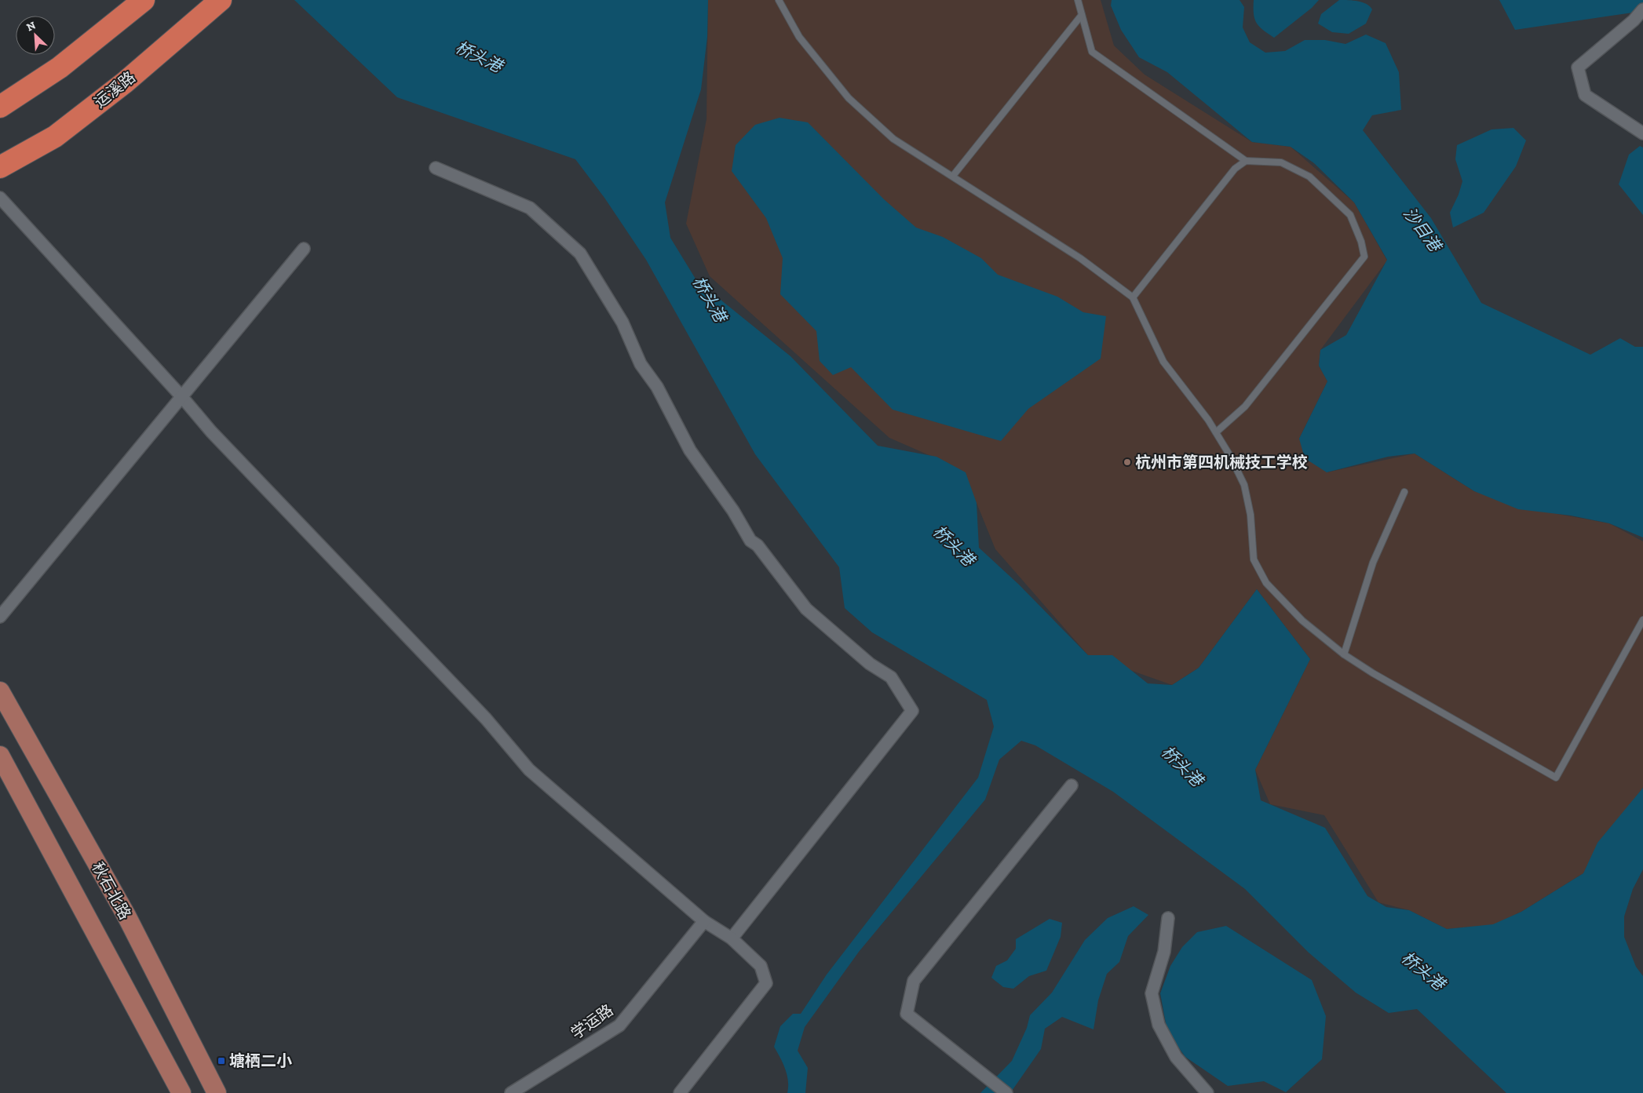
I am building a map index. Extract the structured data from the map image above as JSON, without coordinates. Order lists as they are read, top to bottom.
{
  "streets": {
    "highway": ["运溪路"],
    "main road": ["秋石北路"],
    "street": ["学运路"]
  },
  "water": ["桥头港", "沙目港"],
  "places": {
    "other": ["杭州市第四机械技工学校"],
    "transit": ["塘栖二小"]
  },
  "north": "top left"
}
